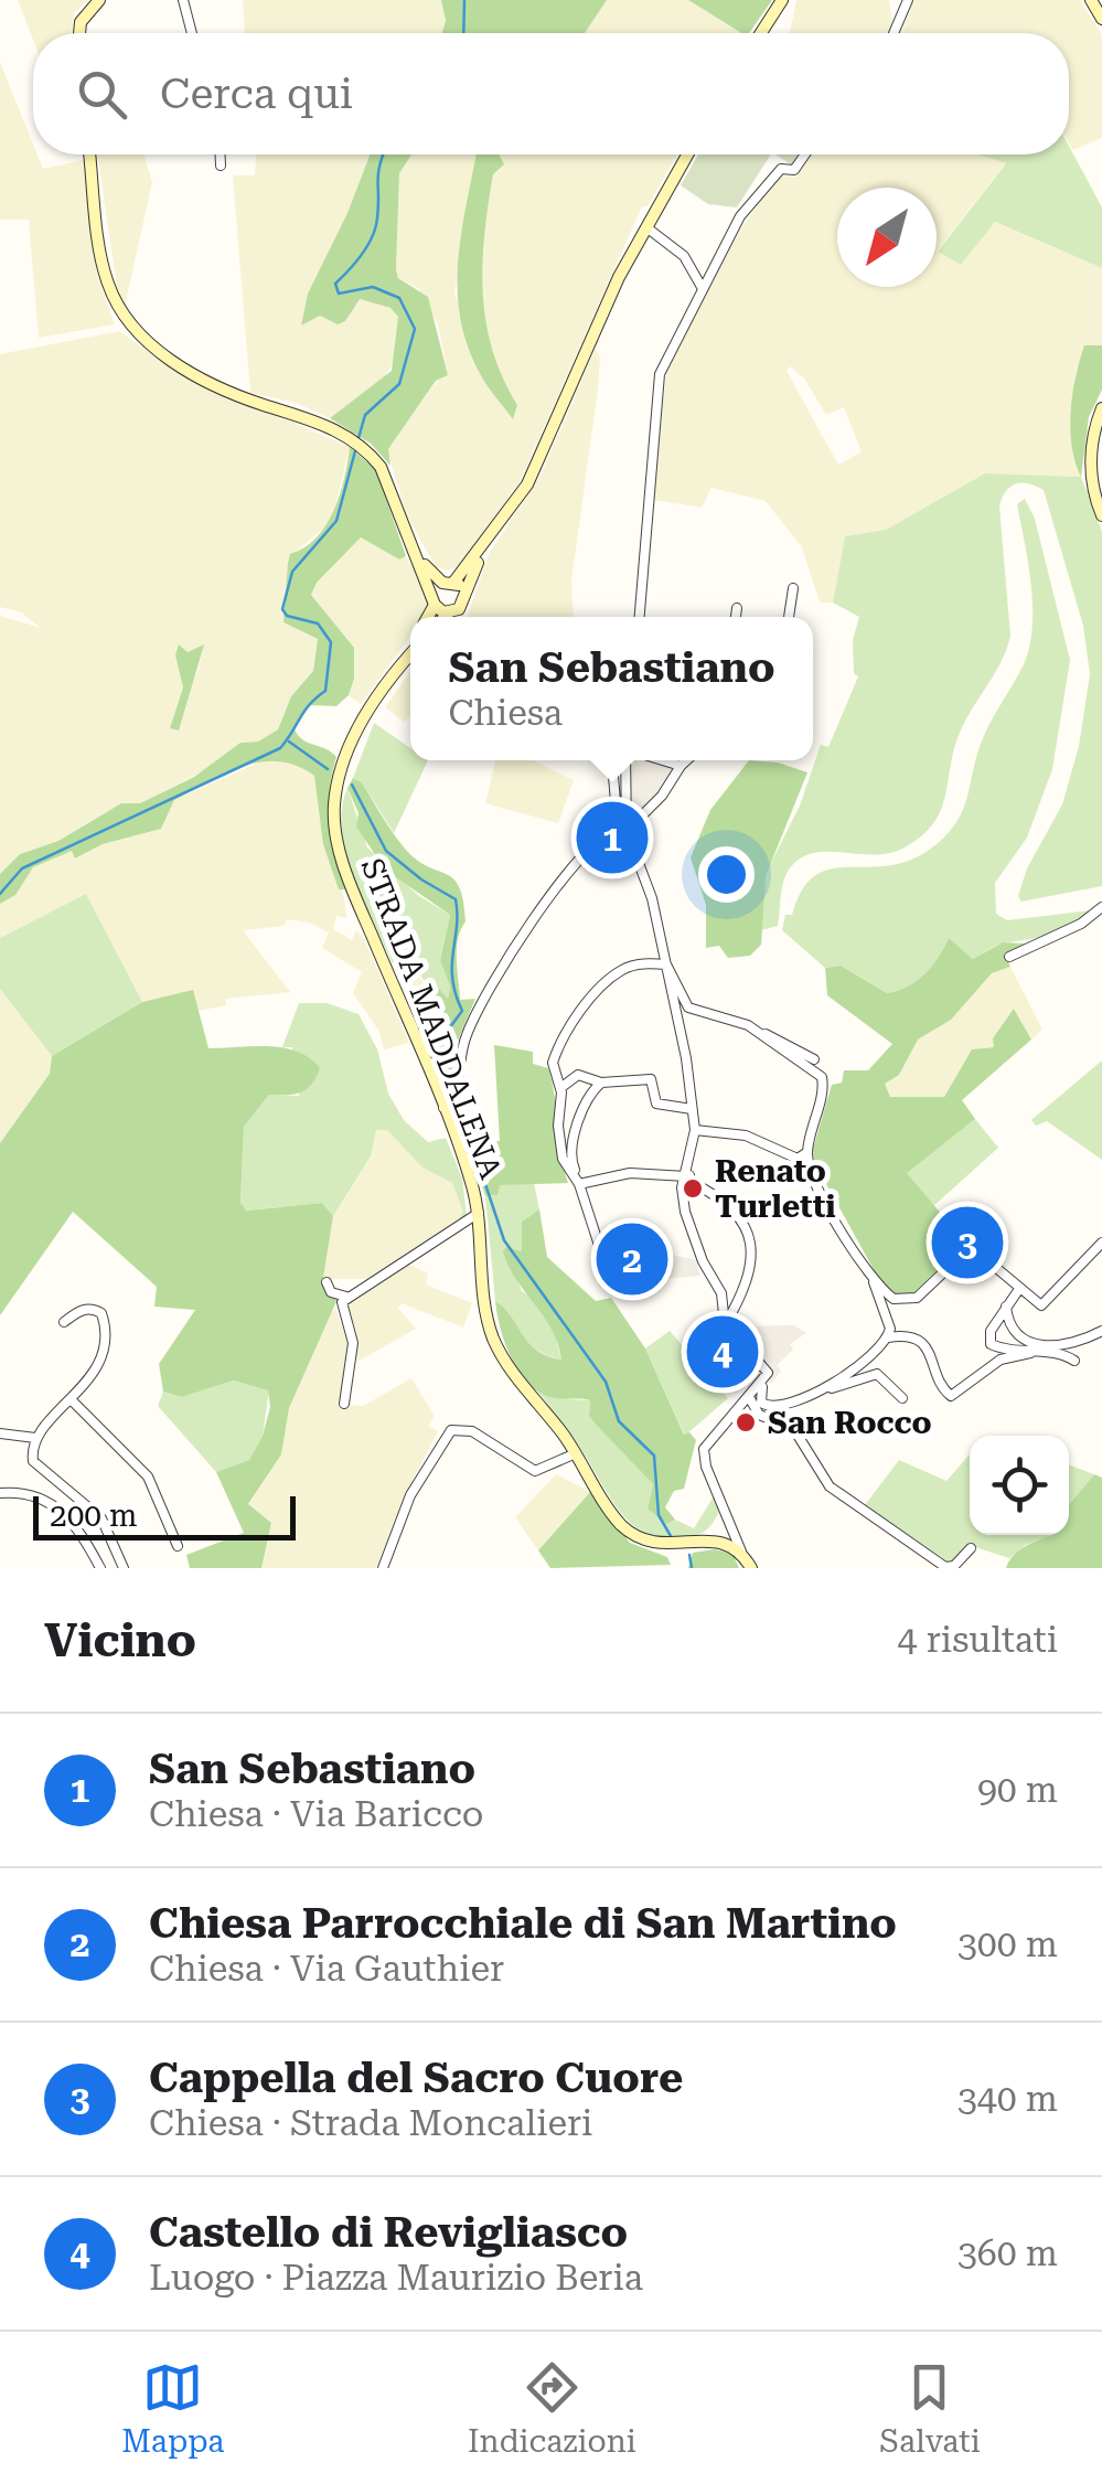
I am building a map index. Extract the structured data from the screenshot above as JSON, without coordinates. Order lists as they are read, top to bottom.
{
  "streets": {
    "street": ["STRADA MADDALENA"]
  },
  "places": ["Renato Turletti", "San Rocco"],
  "scale_bar": "200 m",
  "north": "bottom left",
  "page": {
    "search": "Cerca qui",
    "popup": ["San Sebastiano", "Chiesa"],
    "pins": [
      "1",
      "3",
      "2",
      "4"
    ],
    "scale": "200 m",
    "heading": ["Vicino", "4 risultati"],
    "list": [
      {
        "mark": "1",
        "name": "San Sebastiano",
        "note": "Chiesa · Via Baricco",
        "value": "90 m"
      },
      {
        "mark": "2",
        "name": "Chiesa Parrocchiale di San Martino",
        "note": "Chiesa · Via Gauthier",
        "value": "300 m"
      },
      {
        "mark": "3",
        "name": "Cappella del Sacro Cuore",
        "note": "Chiesa · Strada Moncalieri",
        "value": "340 m"
      },
      {
        "mark": "4",
        "name": "Castello di Revigliasco",
        "note": "Luogo · Piazza Maurizio Beria",
        "value": "360 m"
      }
    ],
    "nav": ["Mappa", "Indicazioni", "Salvati"]
  }
}
